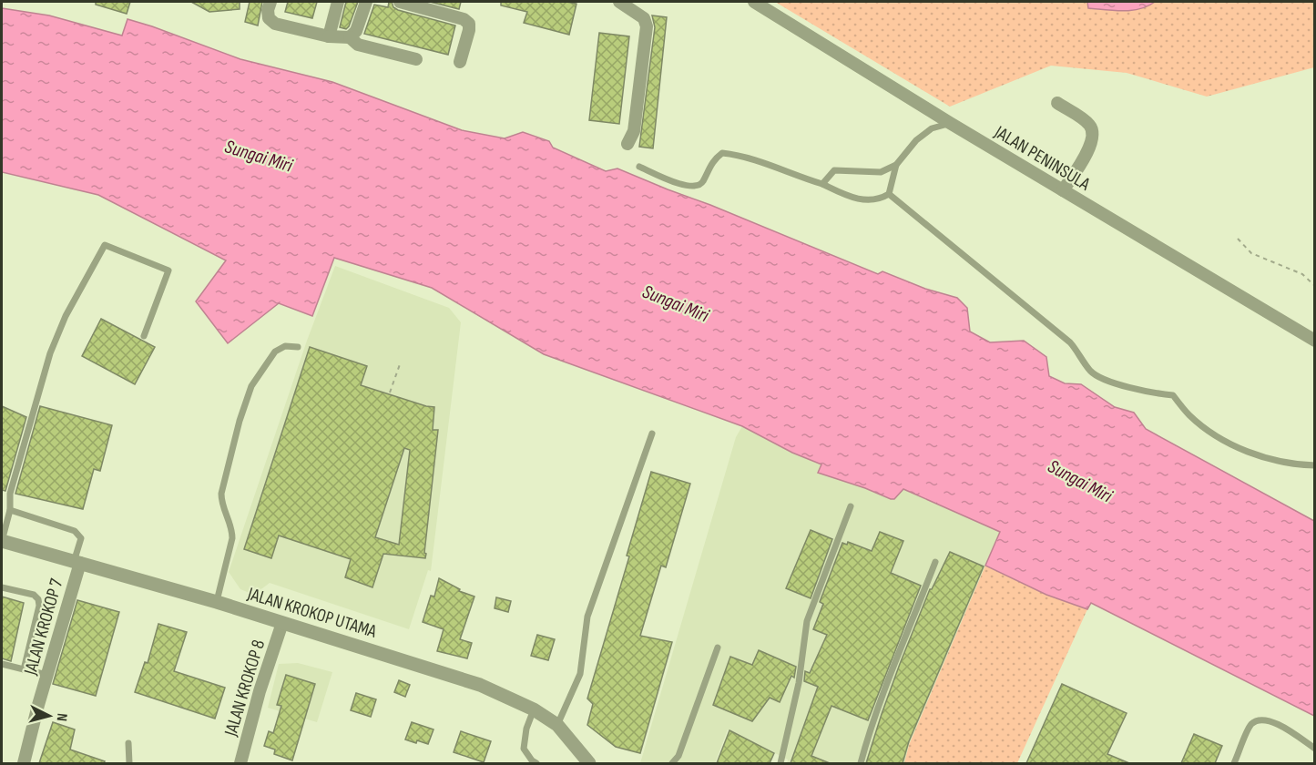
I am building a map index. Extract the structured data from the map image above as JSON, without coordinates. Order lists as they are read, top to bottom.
{
  "streets": {
    "street": [
      "JALAN PENINSULA",
      "JALAN KROKOP UTAMA",
      "JALAN KROKOP 7",
      "JALAN KROKOP 8"
    ]
  },
  "crossings": [
    ["JALAN KROKOP UTAMA", "JALAN KROKOP 7"],
    ["JALAN KROKOP UTAMA", "JALAN KROKOP 8"]
  ],
  "water": ["Sungai Miri"],
  "north": "right"
}
